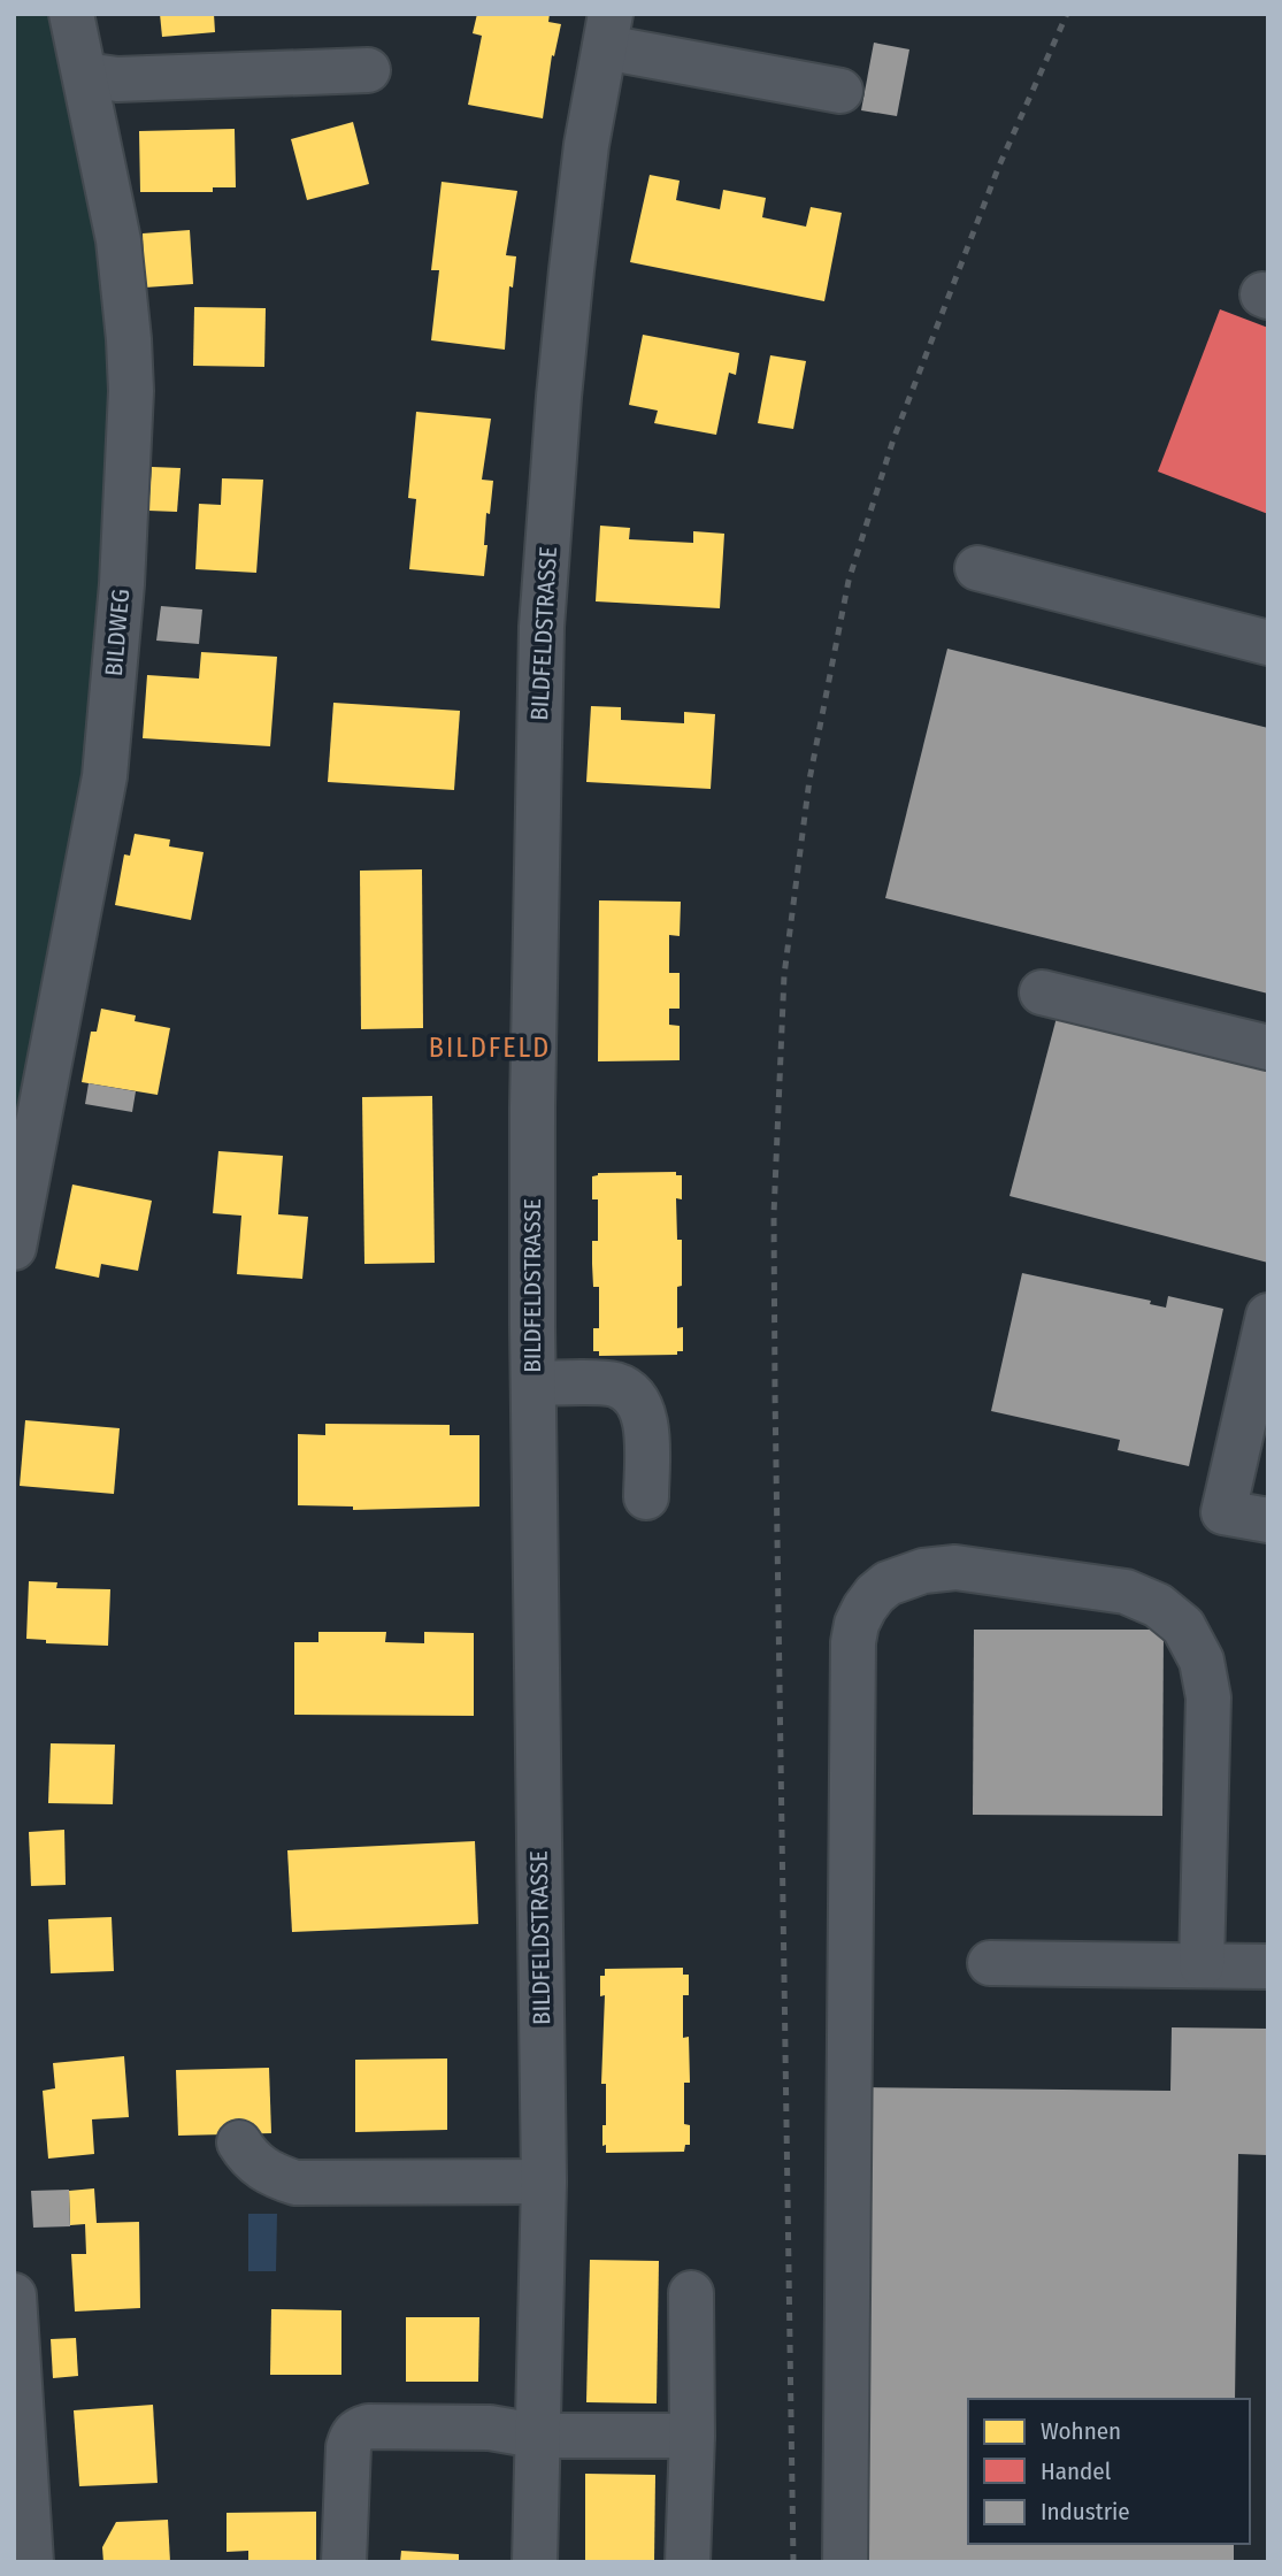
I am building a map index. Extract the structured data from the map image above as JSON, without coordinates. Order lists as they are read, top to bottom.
{
  "streets": {
    "street": ["BILDWEG", "BILDFELDSTRASSE"]
  },
  "districts": ["BILDFELD"],
  "legend": ["Wohnen", "Handel", "Industrie"]
}
